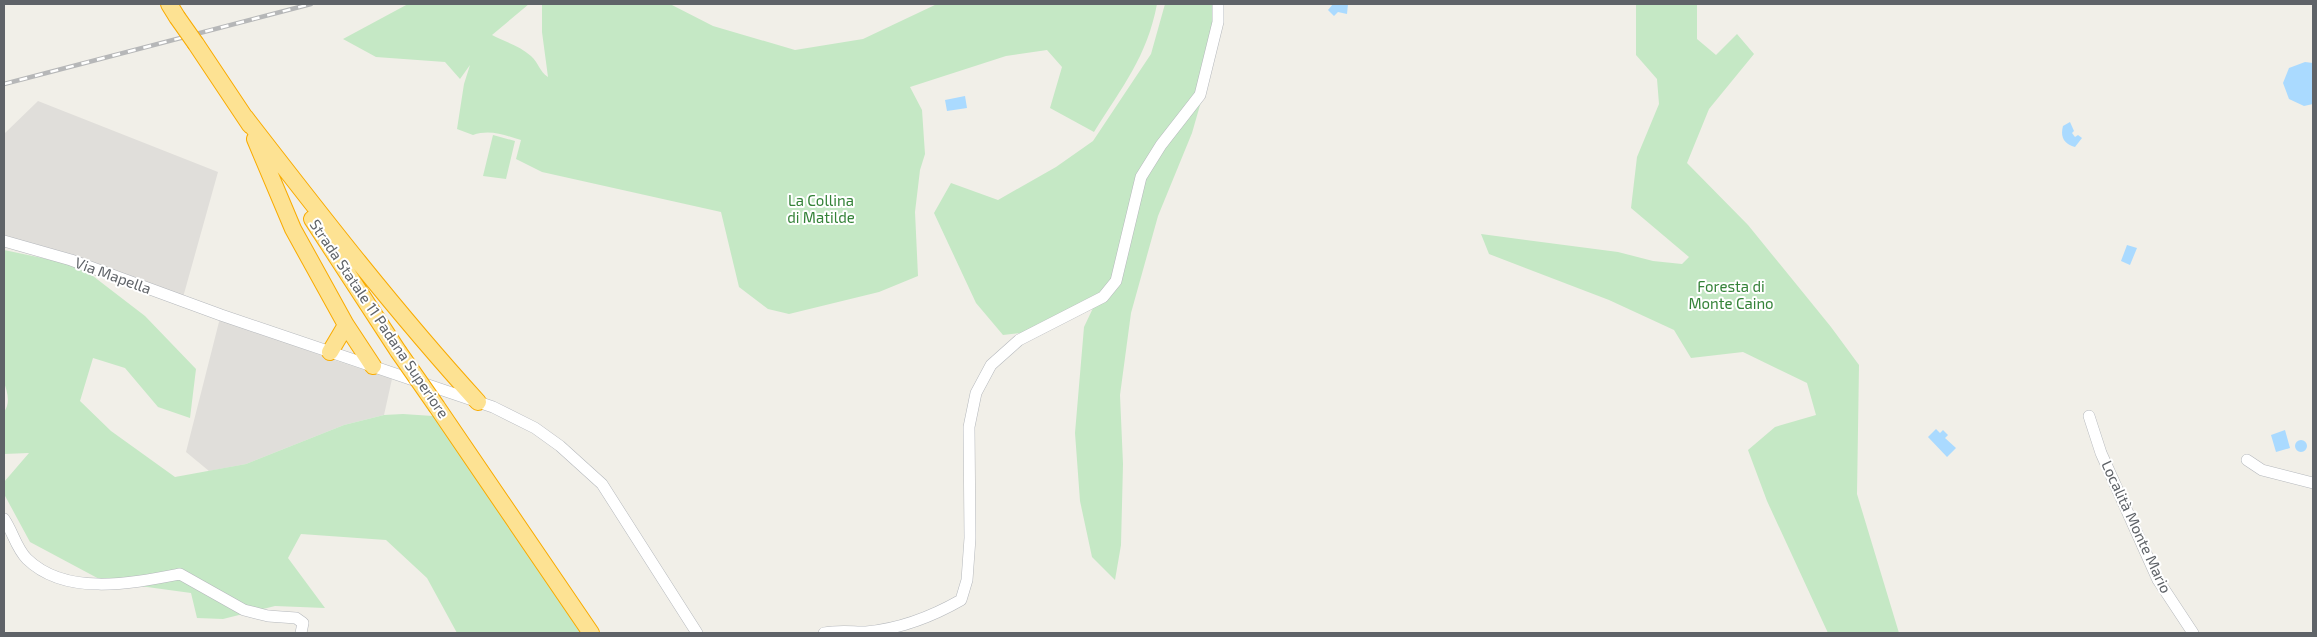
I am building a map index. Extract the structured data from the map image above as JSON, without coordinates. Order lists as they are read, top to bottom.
{
  "streets": {
    "highway": ["Strada Statale 11 Padana Superiore"],
    "street": ["Via Mapella", "Località Monte Mario"]
  },
  "parks": ["La Collina di Matilde", "Foresta di Monte Caino"]
}
